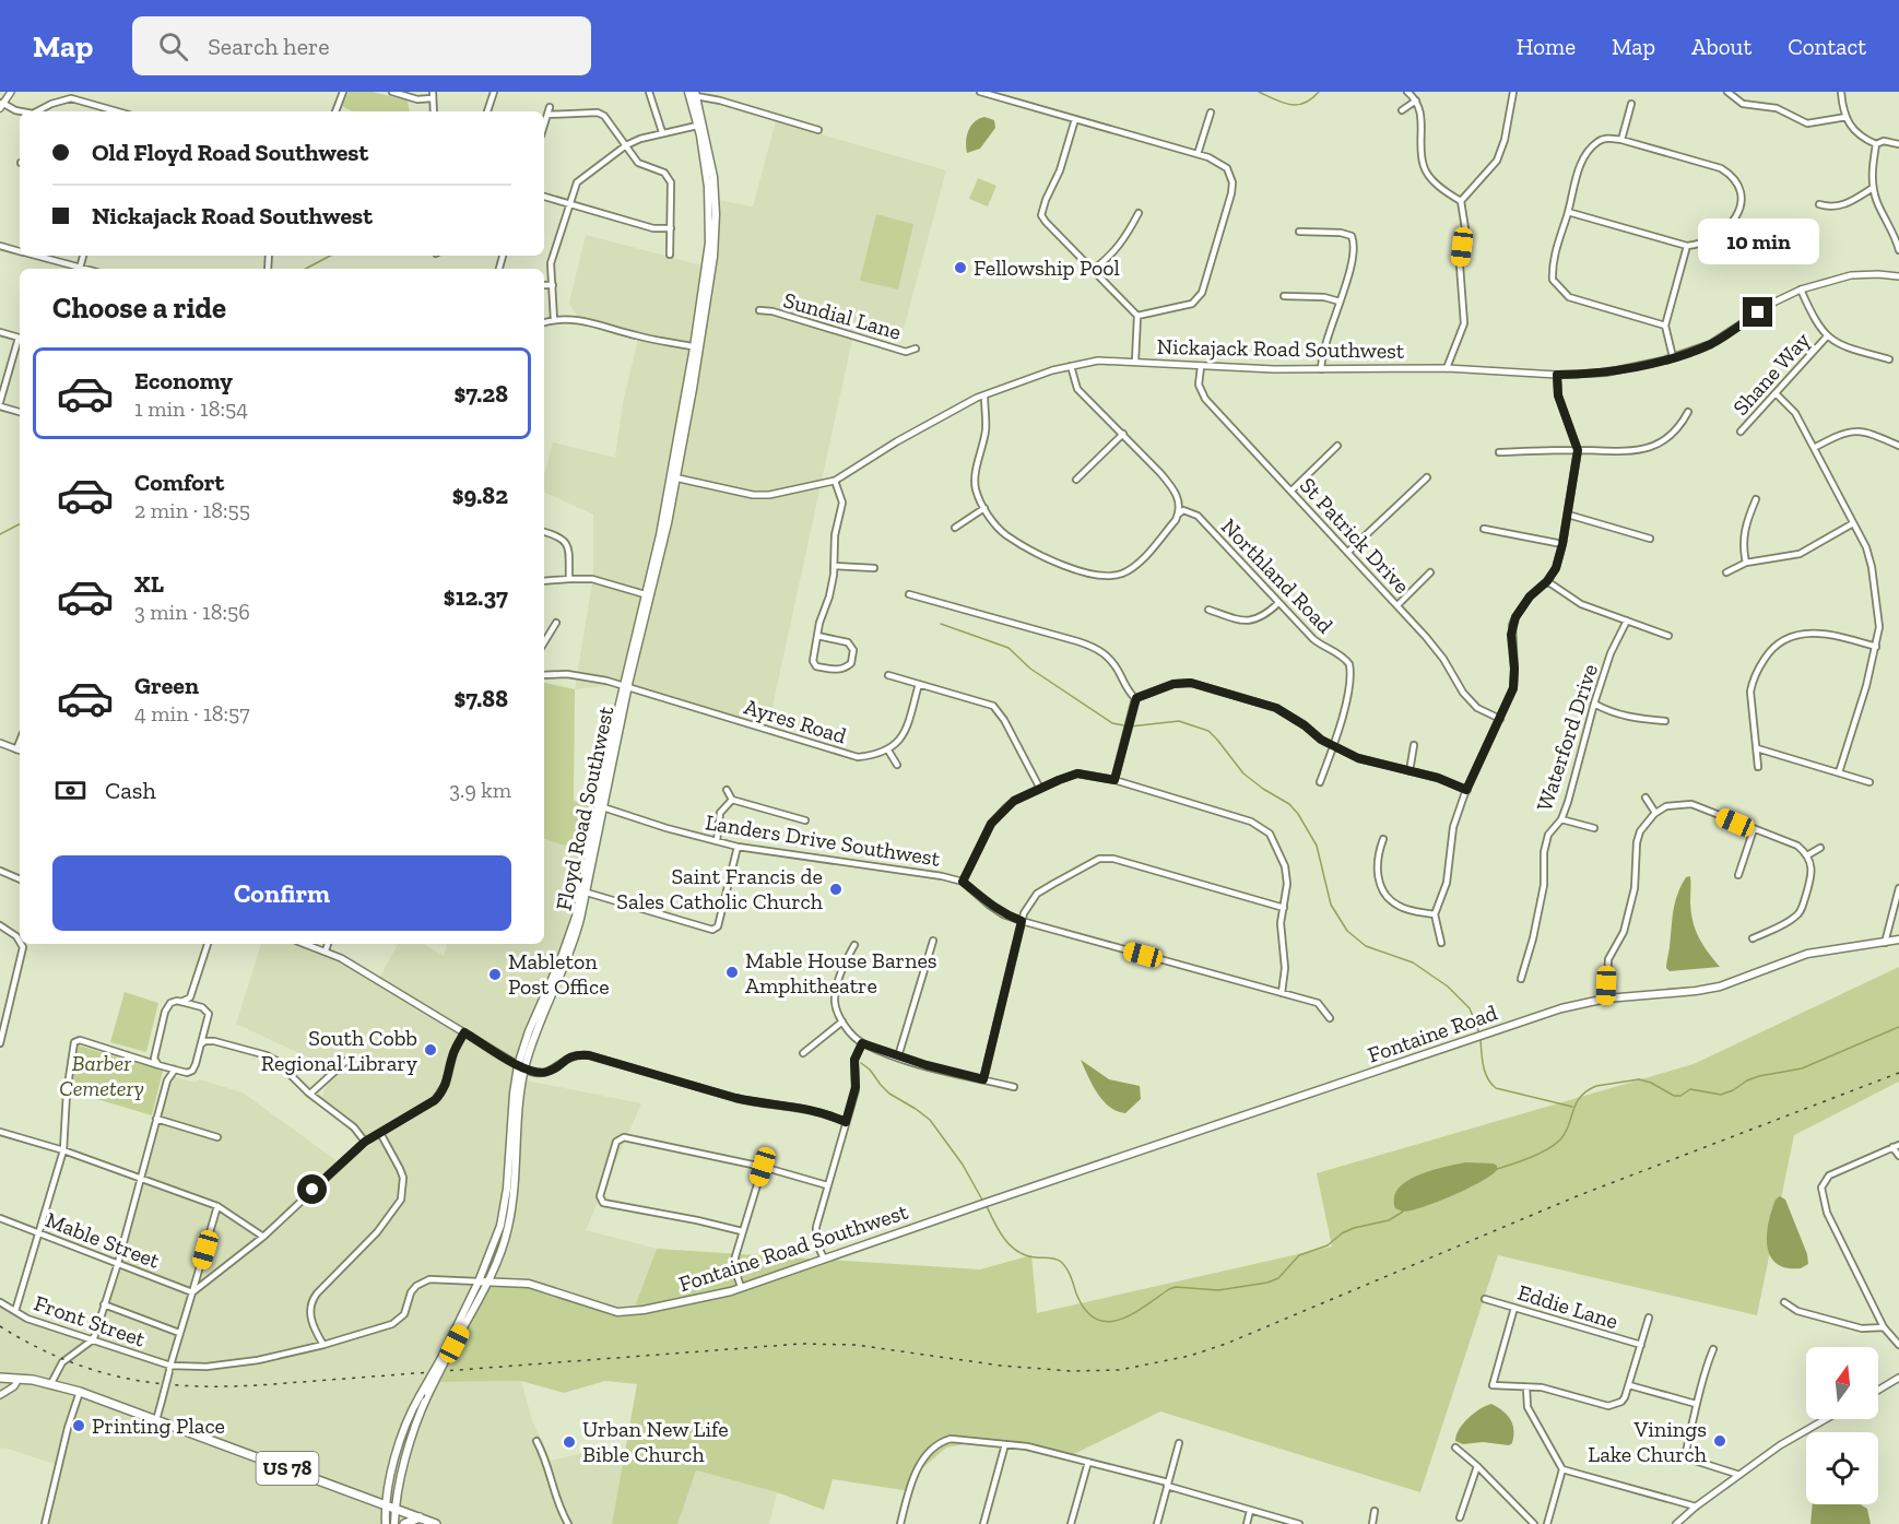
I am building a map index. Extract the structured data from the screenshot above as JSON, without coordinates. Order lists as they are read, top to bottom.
{
  "streets": {
    "main road": [
      "Floyd Road Southwest",
      "Fontaine Road",
      "Fontaine Road Southwest",
      "US 78"
    ],
    "street": [
      "Sundial Lane",
      "Nickajack Road Southwest",
      "Shane Way",
      "St Patrick Drive",
      "Northland Road",
      "Ayres Road",
      "Waterford Drive",
      "Landers Drive Southwest",
      "Mable Street",
      "Eddie Lane",
      "Front Street"
    ]
  },
  "crossings": [
    ["Nickajack Road Southwest", "St Patrick Drive"],
    ["Nickajack Road Southwest", "Northland Road"],
    ["Nickajack Road Southwest", "Floyd Road Southwest"],
    ["Ayres Road", "Floyd Road Southwest"],
    ["Floyd Road Southwest", "Landers Drive Southwest"],
    ["Floyd Road Southwest", "Fontaine Road Southwest"],
    ["Floyd Road Southwest", "US 78"],
    ["Fontaine Road", "Fontaine Road Southwest"],
    ["Fontaine Road Southwest", "Front Street"]
  ],
  "parks": ["Barber Cemetery"],
  "places": [
    "Fellowship Pool",
    "Saint Francis de Sales Catholic Church",
    "Mable House Barnes Amphitheatre",
    "Mableton Post Office",
    "South Cobb Regional Library",
    "Printing Place",
    "Vinings Lake Church",
    "Urban New Life Bible Church"
  ],
  "north": "top",
  "page": {
    "header": "Map",
    "search": "Search here",
    "nav": [
      "Home",
      "Map",
      "About",
      "Contact"
    ],
    "banner": ["Old Floyd Road Southwest", "Nickajack Road Southwest"],
    "bubble": "10 min",
    "heading": "Choose a ride",
    "list": [
      {
        "name": "Economy",
        "note": "1 min · 18:54",
        "value": "$7.28"
      },
      {
        "name": "Comfort",
        "note": "2 min · 18:55",
        "value": "$9.82"
      },
      {
        "name": "XL",
        "note": "3 min · 18:56",
        "value": "$12.37"
      },
      {
        "name": "Green",
        "note": "4 min · 18:57",
        "value": "$7.88"
      }
    ],
    "pay": ["Cash", "3.9 km"],
    "buttons": "Confirm"
  }
}
